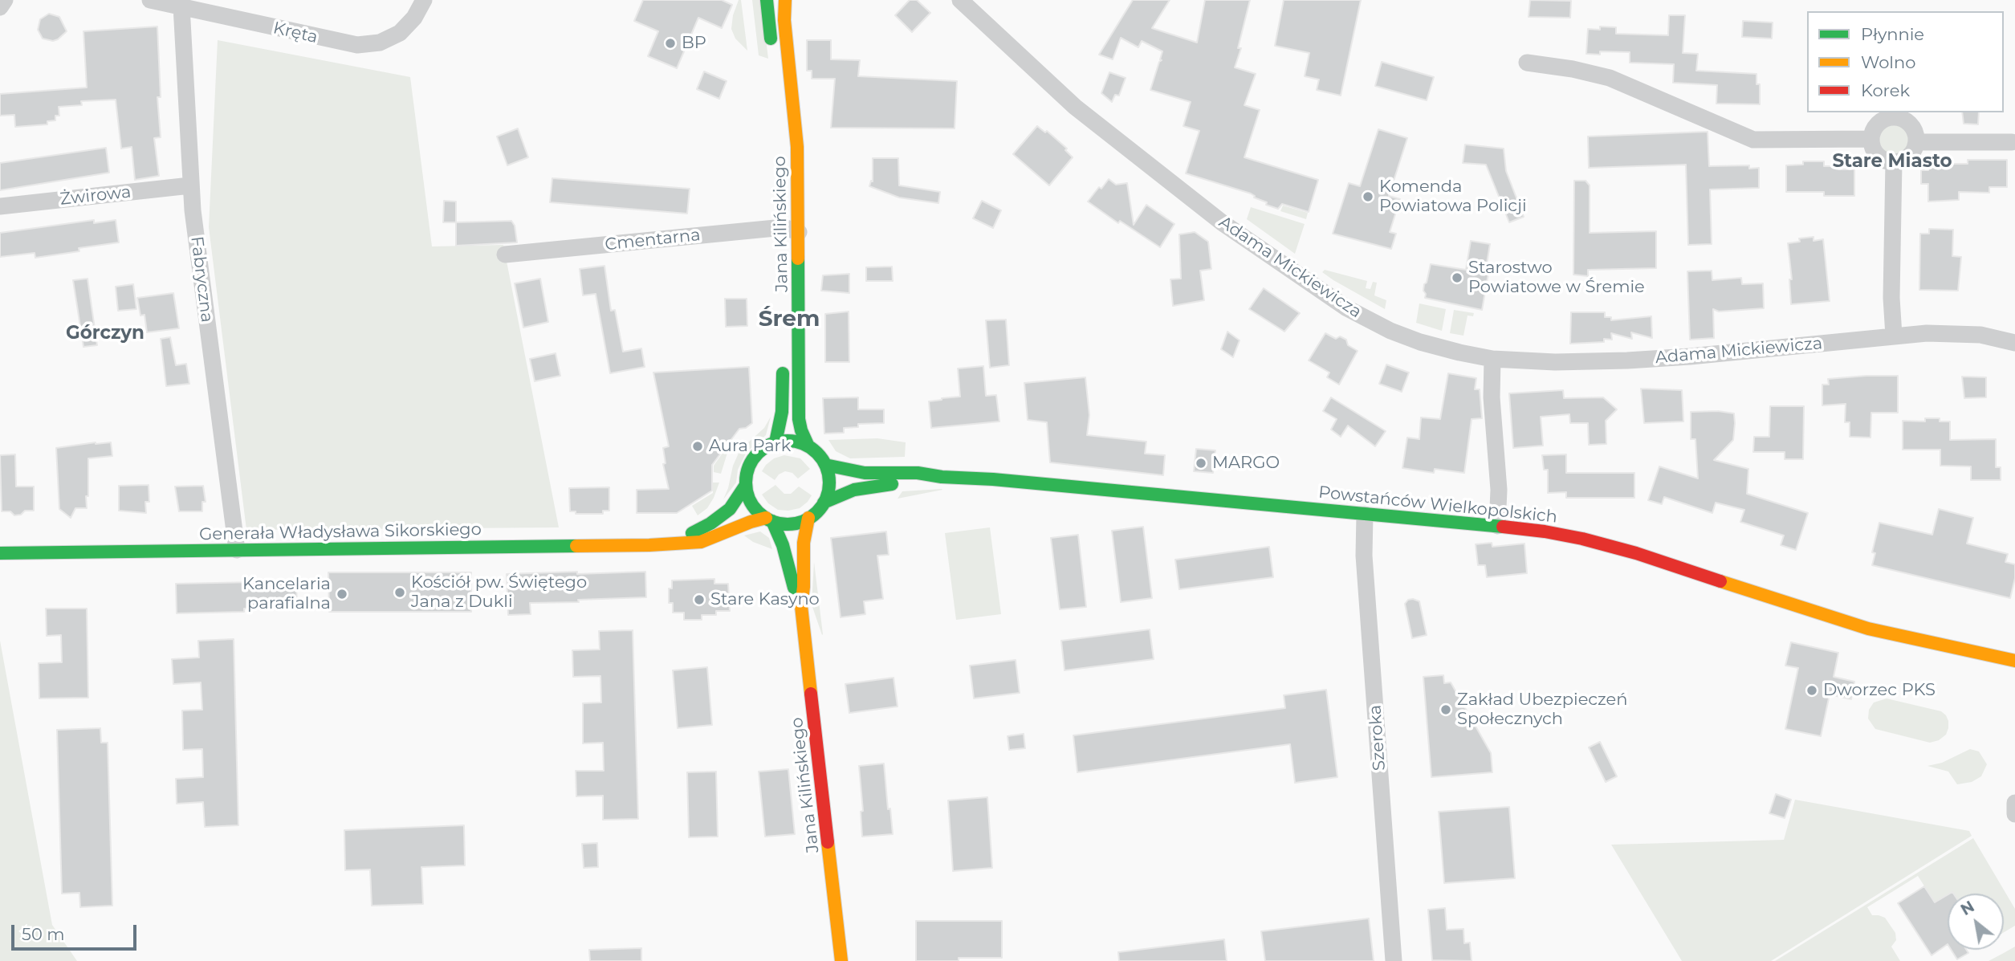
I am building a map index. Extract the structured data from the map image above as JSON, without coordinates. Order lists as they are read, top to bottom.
{
  "streets": {
    "street": [
      "Kręta",
      "Żwirowa",
      "Jana Kilińskiego",
      "Cmentarna",
      "Adama Mickiewicza",
      "Fabryczna",
      "Powstańców Wielkopolskich",
      "Generała Władysława Sikorskiego",
      "Szeroka"
    ]
  },
  "crossings": [
    ["Kręta", "Fabryczna"],
    ["Żwirowa", "Fabryczna"],
    ["Jana Kilińskiego", "Cmentarna"],
    ["Jana Kilińskiego", "Powstańców Wielkopolskich"],
    ["Jana Kilińskiego", "Generała Władysława Sikorskiego"],
    ["Fabryczna", "Generała Władysława Sikorskiego"],
    ["Powstańców Wielkopolskich", "Generała Władysława Sikorskiego"],
    ["Powstańców Wielkopolskich", "Szeroka"]
  ],
  "districts": ["Stare Miasto", "Śrem", "Górczyn"],
  "places": [
    "BP",
    "Komenda Powiatowa Policji",
    "Starostwo Powiatowe w Śremie",
    "Aura Park",
    "MARGO",
    "Kościół pw. Świętego Jana z Dukli",
    "Kancelaria parafialna",
    "Stare Kasyno",
    "Dworzec PKS",
    "Zakład Ubezpieczeń Społecznych"
  ],
  "legend": ["Płynnie", "Wolno", "Korek"],
  "scale_bar": "50 m",
  "north": "top left"
}
